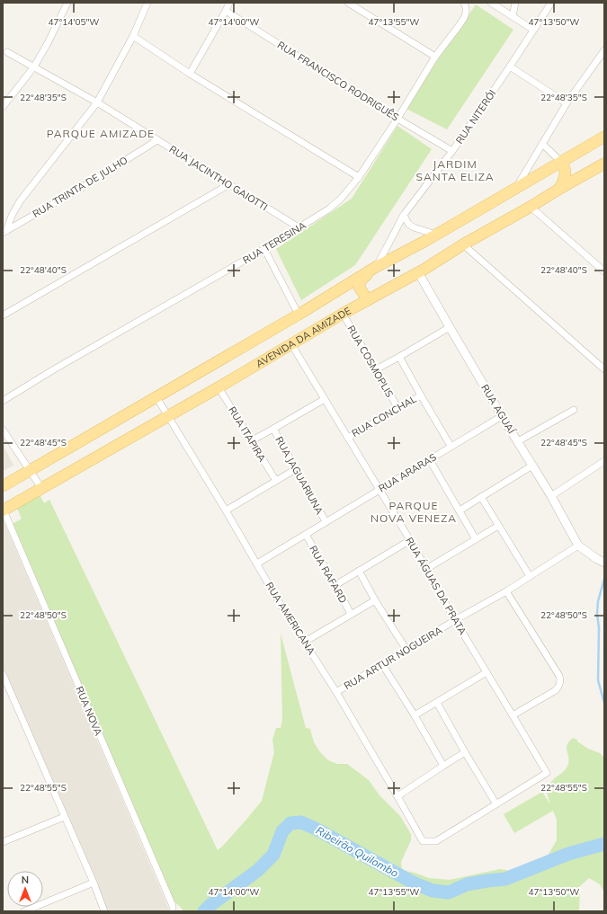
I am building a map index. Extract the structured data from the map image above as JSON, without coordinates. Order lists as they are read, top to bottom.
{
  "streets": {
    "main road": ["AVENIDA DA AMIZADE"],
    "street": [
      "RUA FRANCISCO RODRIGUÊS",
      "RUA NITERÓI",
      "RUA JACINTHO GAIOTTI",
      "RUA TRINTA DE JULHO",
      "RUA TERESINA",
      "RUA COSMOPLIS",
      "RUA AGUAÍ",
      "RUA CONCHAL",
      "RUA ITAPIRA",
      "RUA ARARAS",
      "RUA JAGUARIUNA",
      "RUA RAFARD",
      "RUA ÁGUAS DA PRATA",
      "RUA AMERICANA",
      "RUA ARTUR NOGUEIRA",
      "RUA NOVA"
    ]
  },
  "crossings": [
    ["RUA FRANCISCO RODRIGUÊS", "RUA NITERÓI"],
    ["RUA FRANCISCO RODRIGUÊS", "RUA TERESINA"],
    ["RUA JACINTHO GAIOTTI", "RUA TRINTA DE JULHO"],
    ["RUA JACINTHO GAIOTTI", "RUA TERESINA"],
    ["AVENIDA DA AMIZADE", "RUA COSMOPLIS"],
    ["AVENIDA DA AMIZADE", "RUA AGUAÍ"],
    ["AVENIDA DA AMIZADE", "RUA ITAPIRA"],
    ["AVENIDA DA AMIZADE", "RUA ÁGUAS DA PRATA"],
    ["AVENIDA DA AMIZADE", "RUA AMERICANA"],
    ["AVENIDA DA AMIZADE", "RUA NOVA"],
    ["RUA COSMOPLIS", "RUA CONCHAL"],
    ["RUA AGUAÍ", "RUA ARARAS"],
    ["RUA AGUAÍ", "RUA ARTUR NOGUEIRA"],
    ["RUA CONCHAL", "RUA ÁGUAS DA PRATA"],
    ["RUA ARARAS", "RUA JAGUARIUNA"],
    ["RUA ARARAS", "RUA RAFARD"],
    ["RUA ARARAS", "RUA ÁGUAS DA PRATA"],
    ["RUA ARARAS", "RUA AMERICANA"],
    ["RUA ÁGUAS DA PRATA", "RUA AMERICANA"],
    ["RUA ÁGUAS DA PRATA", "RUA ARTUR NOGUEIRA"],
    ["RUA AMERICANA", "RUA ARTUR NOGUEIRA"]
  ],
  "districts": ["PARQUE AMIZADE", "JARDIM SANTA ELIZA", "PARQUE NOVA VENEZA"],
  "water": ["Ribeirão Quilombo"],
  "north": "top",
  "coordinates": [
    "47°14'05\"W",
    "47°14'00\"W",
    "47°13'55\"W",
    "47°13'50\"W",
    "22°48'35\"S",
    "22°48'40\"S",
    "22°48'45\"S",
    "22°48'50\"S",
    "22°48'55\"S"
  ]
}
